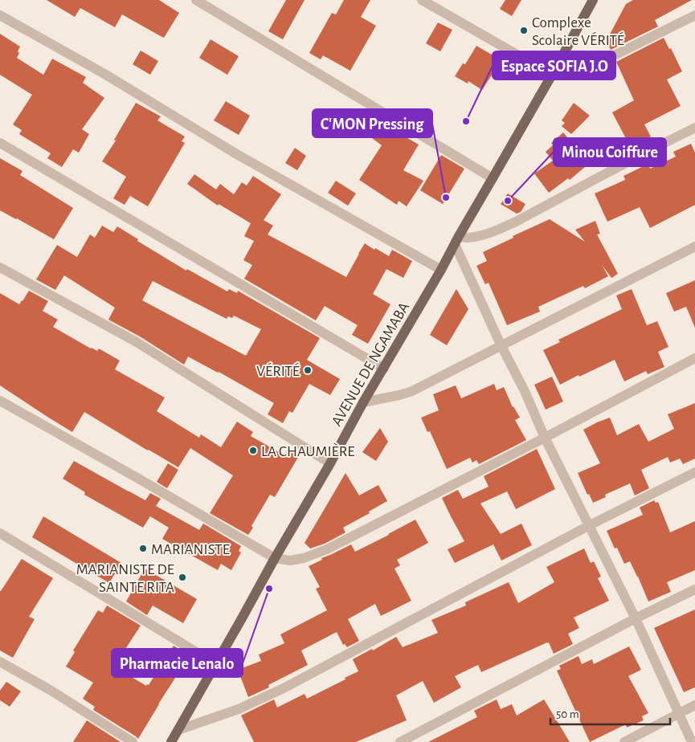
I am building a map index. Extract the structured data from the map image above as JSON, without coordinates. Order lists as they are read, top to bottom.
{
  "streets": {
    "main road": ["AVENUE DE NGAMABA"]
  },
  "places": [
    "Complexe Scolaire VÉRITÉ",
    "Espace SOFIA J.O",
    "C'MON Pressing",
    "Minou Coiffure",
    "VÉRITÉ",
    "LA CHAUMIÈRE",
    "MARIANISTE",
    "MARIANISTE DE SAINTE RITA",
    "Pharmacie Lenalo"
  ],
  "scale_bar": "50 m"
}
